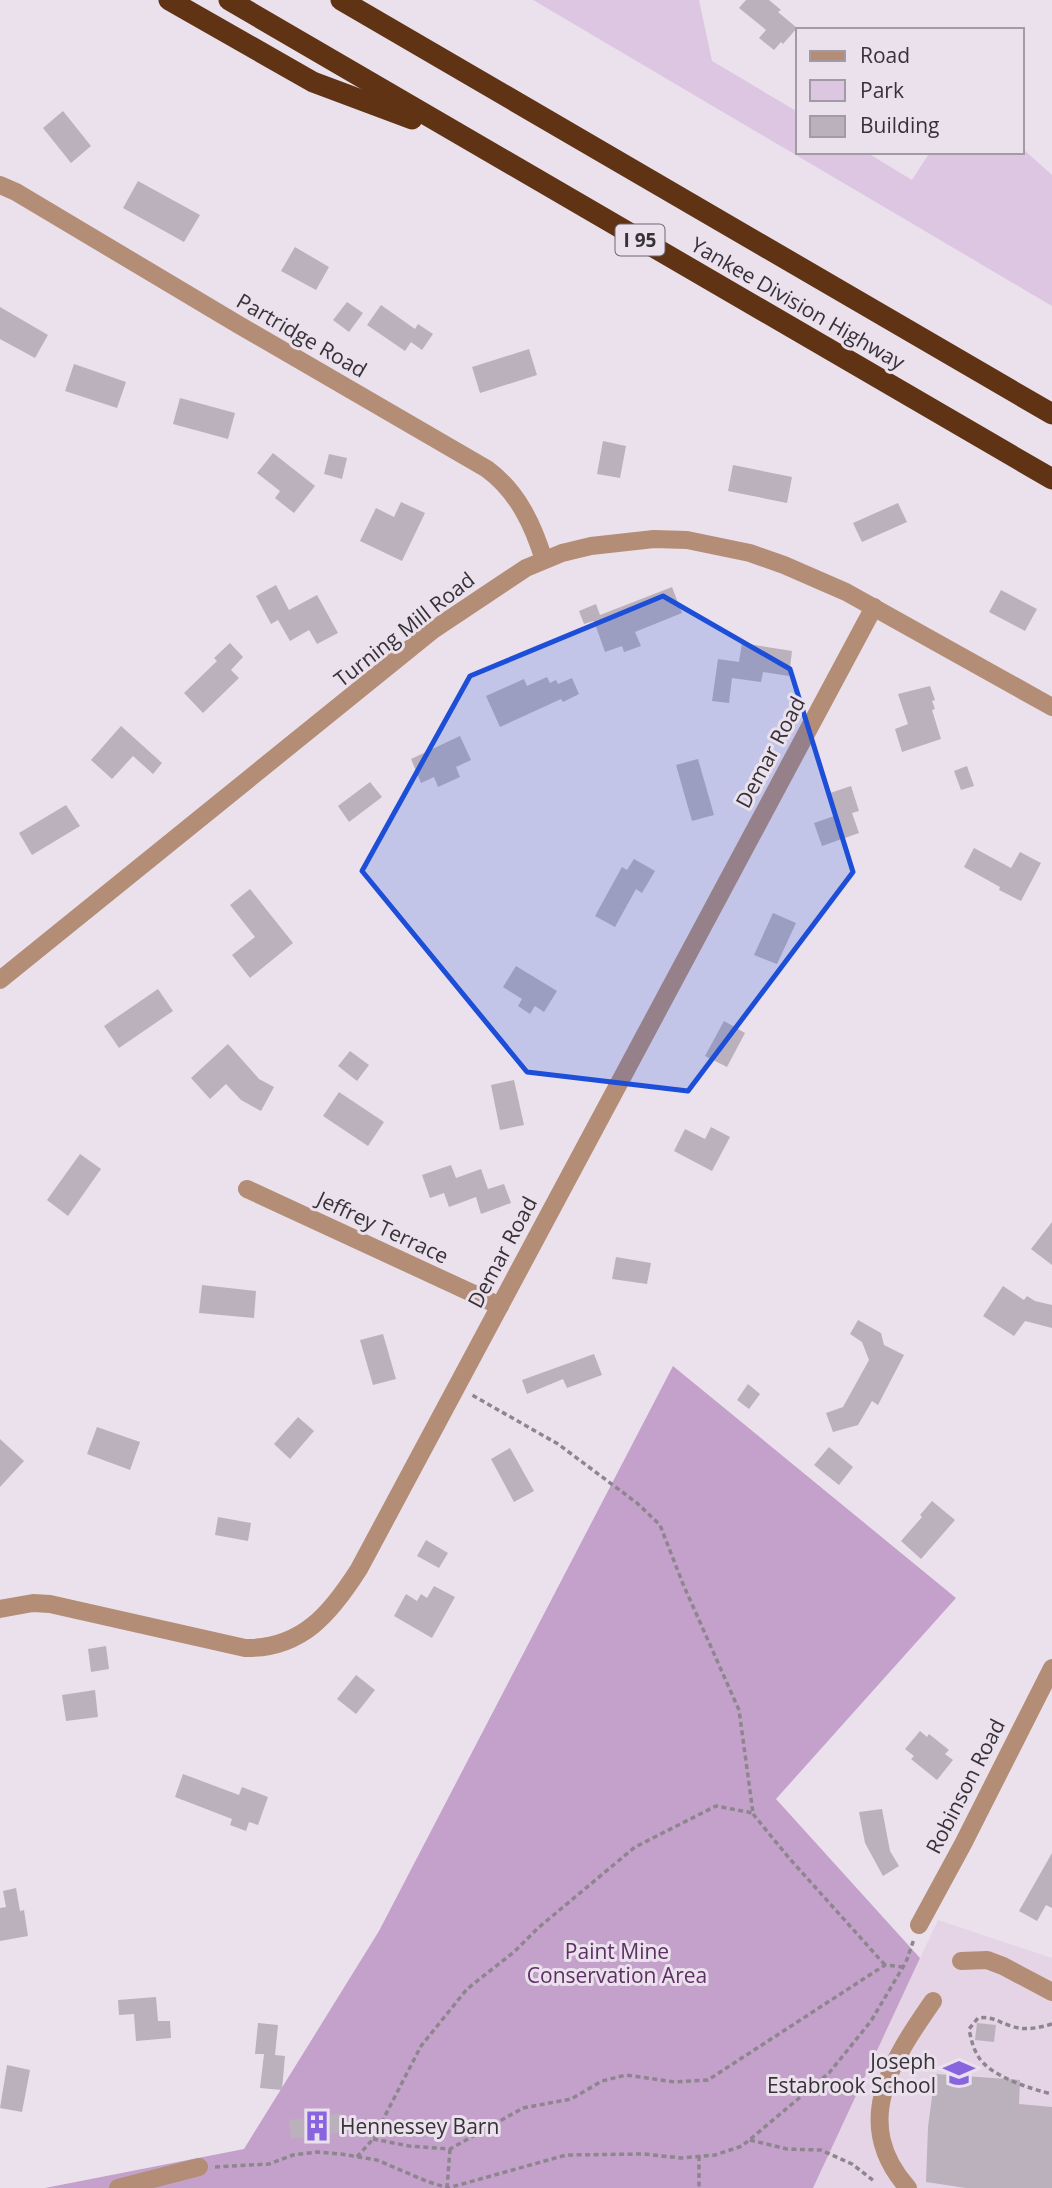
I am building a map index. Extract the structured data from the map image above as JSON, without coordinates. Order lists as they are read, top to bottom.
{
  "streets": {
    "highway": ["I 95", "Yankee Division Highway"],
    "street": [
      "Partridge Road",
      "Turning Mill Road",
      "Demar Road",
      "Jeffrey Terrace",
      "Robinson Road"
    ]
  },
  "crossings": [
    ["Partridge Road", "Turning Mill Road"],
    ["Turning Mill Road", "Demar Road"],
    ["Demar Road", "Jeffrey Terrace"]
  ],
  "parks": ["Paint Mine Conservation Area"],
  "places": {
    "school or university": ["Joseph Estabrook School"],
    "building": ["Hennessey Barn"]
  },
  "legend": ["Road", "Park", "Building"]
}
